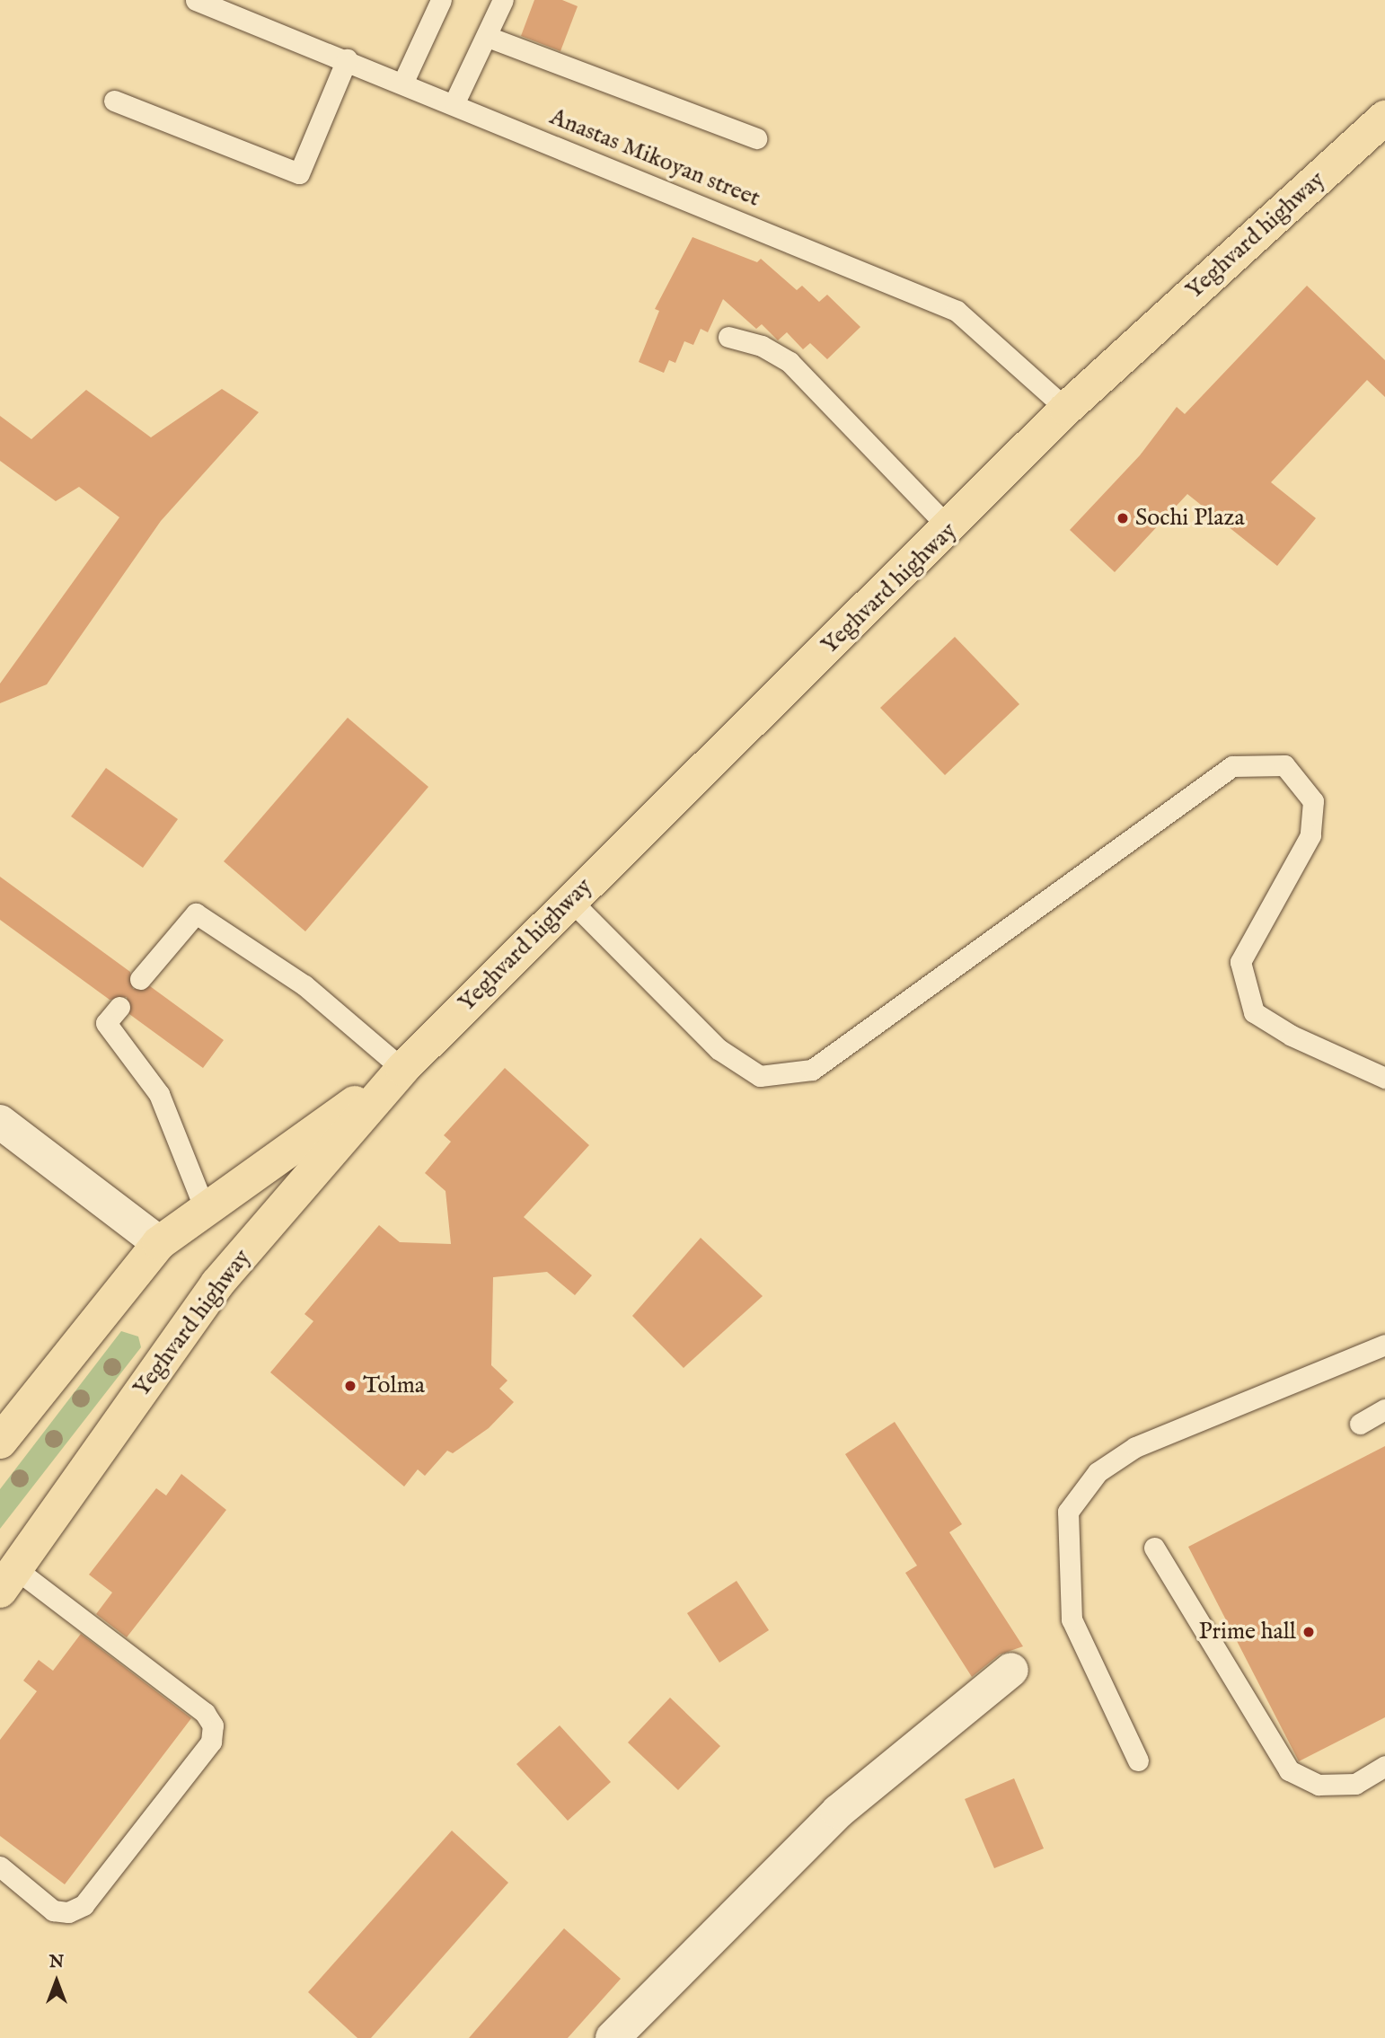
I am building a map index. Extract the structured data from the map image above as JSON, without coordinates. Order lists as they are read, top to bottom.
{
  "streets": {
    "main road": ["Yeghvard highway"],
    "lane": ["Anastas Mikoyan street"]
  },
  "crossings": [
    ["Anastas Mikoyan street", "Yeghvard highway"]
  ],
  "places": ["Sochi Plaza", "Tolma", "Prime hall"],
  "north": "top"
}
